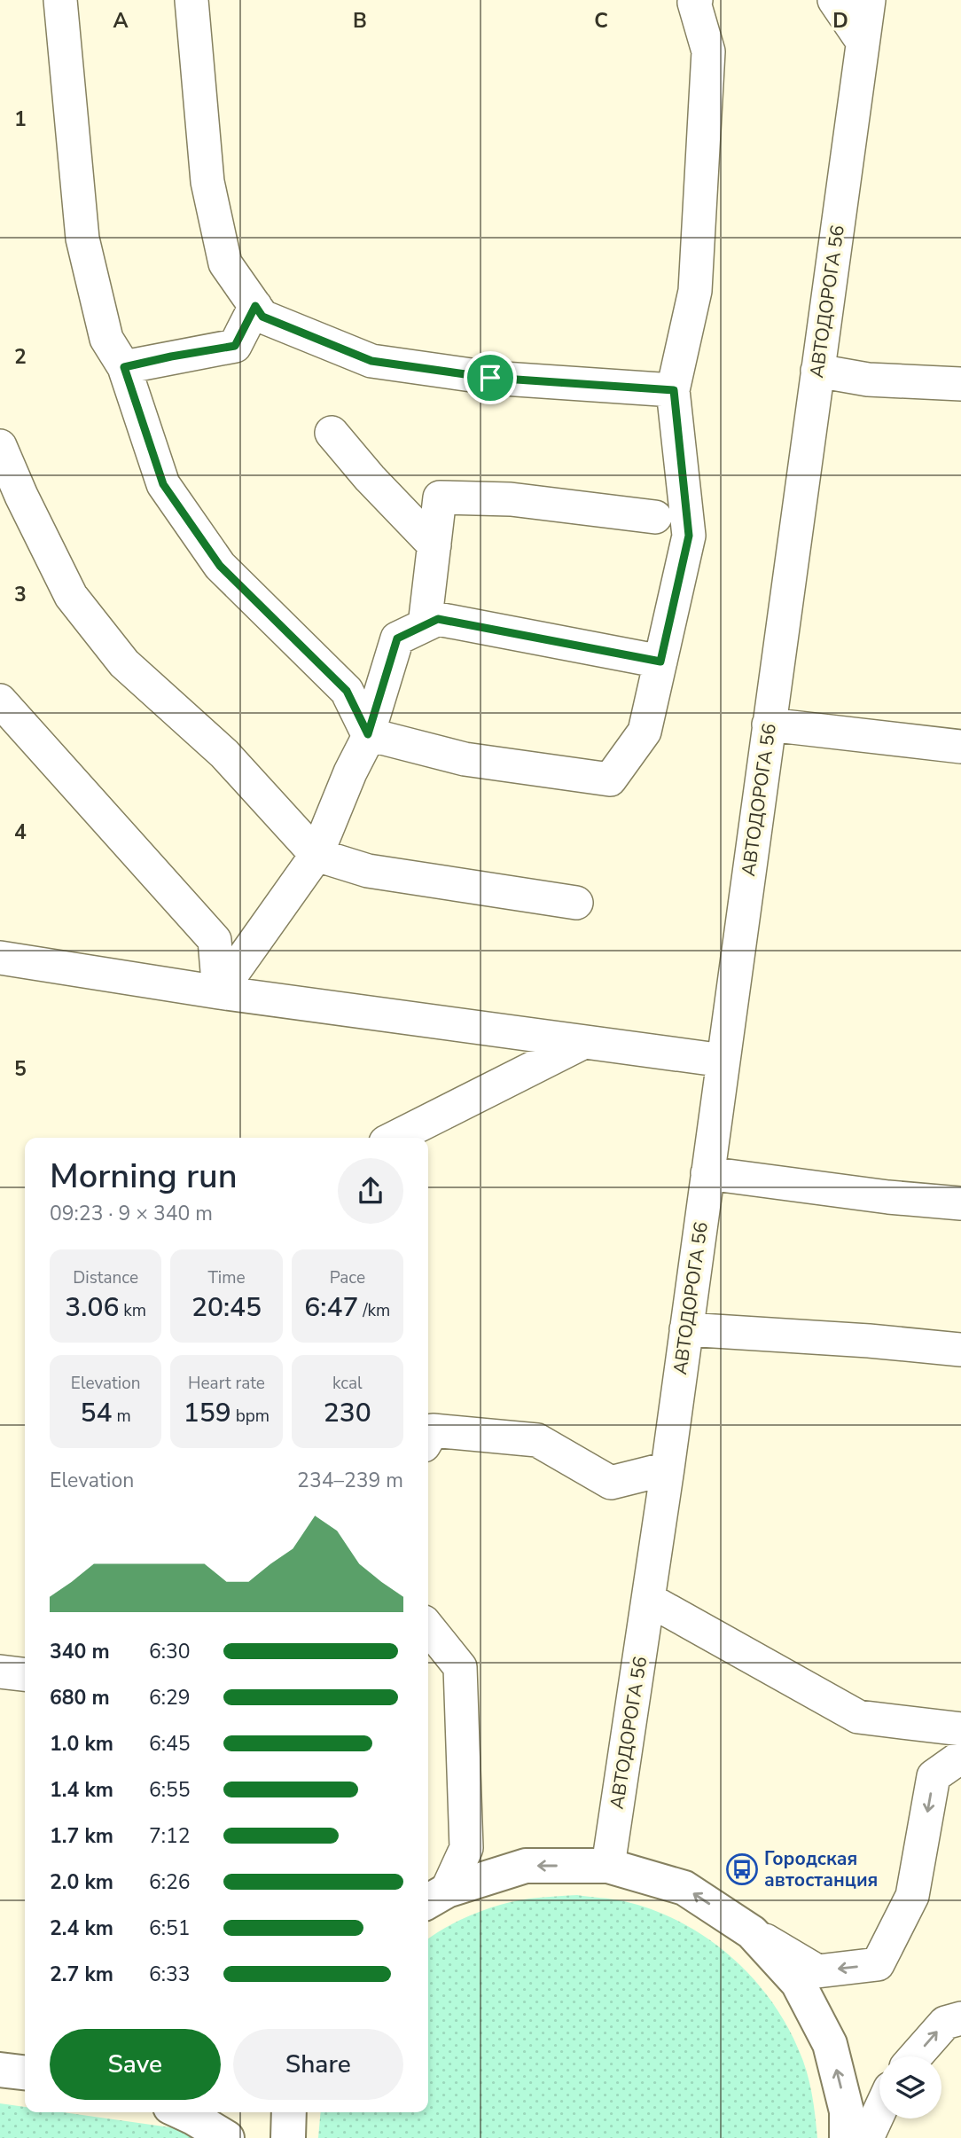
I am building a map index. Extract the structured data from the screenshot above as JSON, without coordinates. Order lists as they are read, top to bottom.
{
  "streets": {
    "street": ["АВТОДОРОГА 56"]
  },
  "places": {
    "bus stop": ["Городская автостанция"]
  },
  "page": {
    "heading": ["Morning run", "09:23 · 9 × 340 m"],
    "stats": [
      ["Distance", "3.06 km"],
      ["Time", "20:45"],
      ["Pace", "6:47 /km"],
      ["Elevation", "54 m"],
      ["Heart rate", "159 bpm"],
      ["kcal", "230"]
    ],
    "chart": ["Elevation", "234–239 m"],
    "list": [
      {
        "name": "340 m",
        "note": "6:30"
      },
      {
        "name": "680 m",
        "note": "6:29"
      },
      {
        "name": "1.0 km",
        "note": "6:45"
      },
      {
        "name": "1.4 km",
        "note": "6:55"
      },
      {
        "name": "1.7 km",
        "note": "7:12"
      },
      {
        "name": "2.0 km",
        "note": "6:26"
      },
      {
        "name": "2.4 km",
        "note": "6:51"
      },
      {
        "name": "2.7 km",
        "note": "6:33"
      }
    ],
    "buttons": ["Save", "Share"]
  },
  "grid": {
    "columns": [
      "A",
      "B",
      "C",
      "D"
    ],
    "rows": [
      "1",
      "2",
      "3",
      "4",
      "5"
    ]
  }
}
